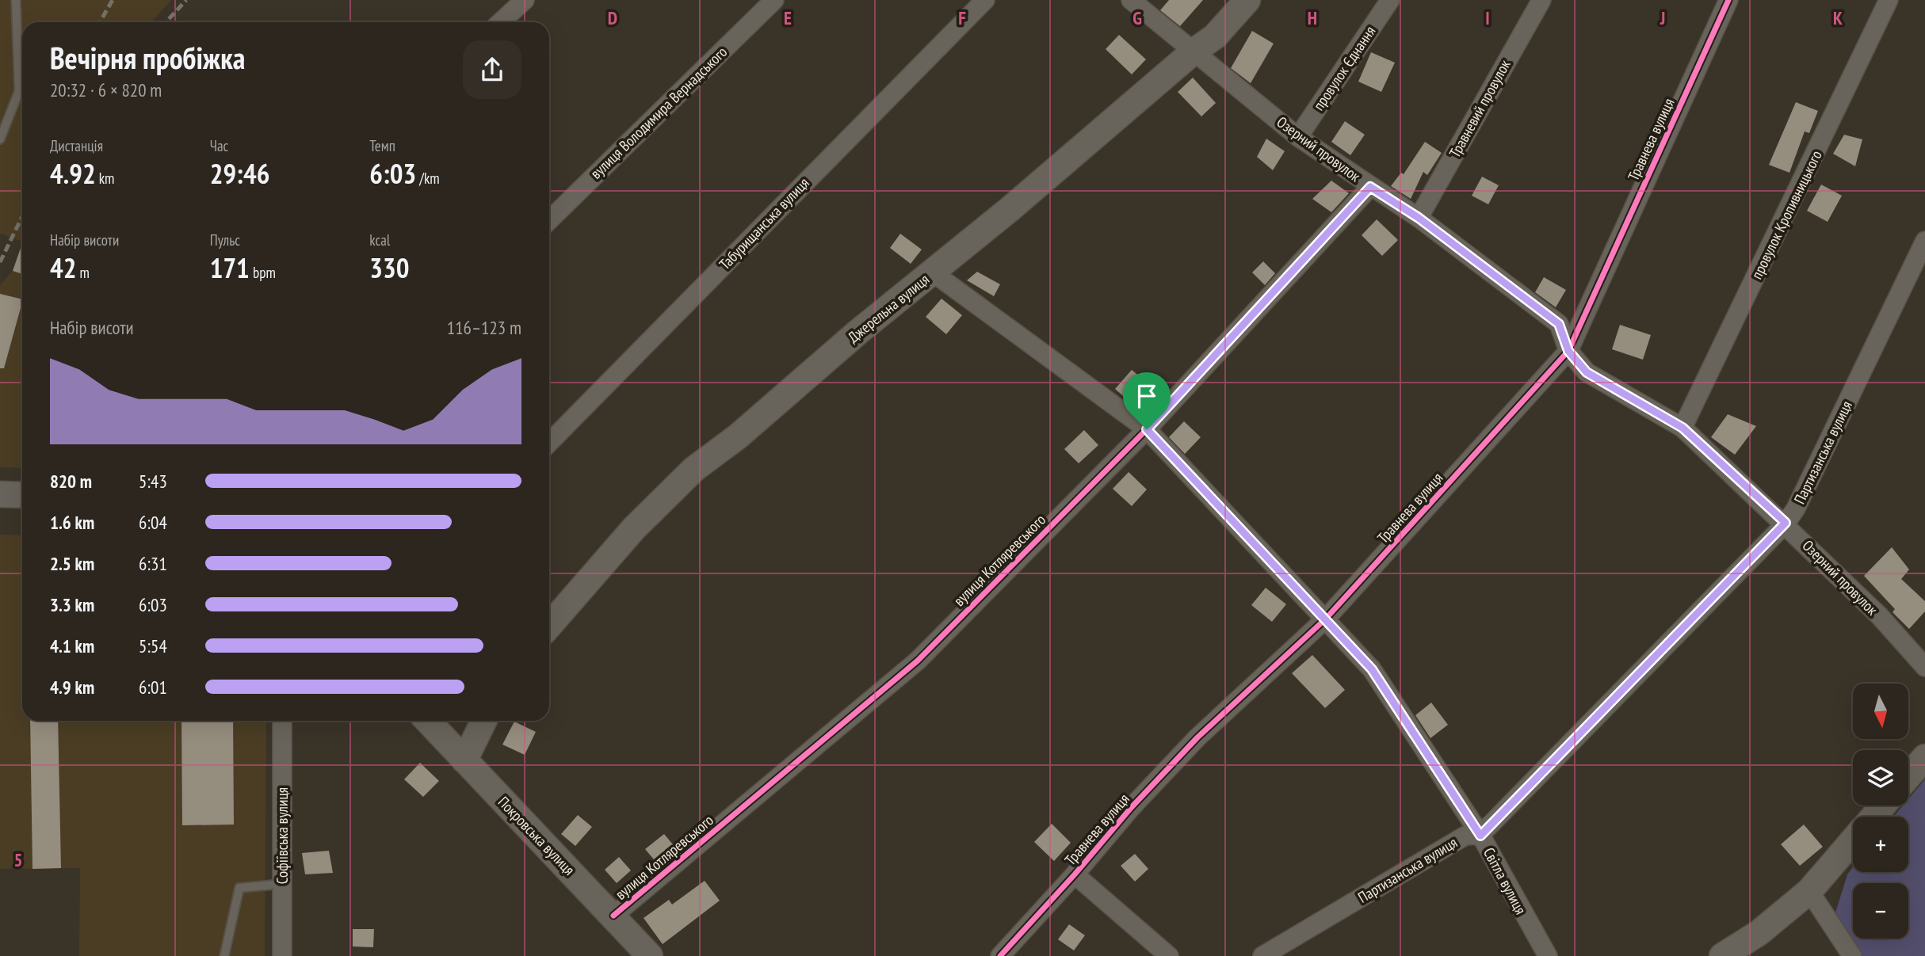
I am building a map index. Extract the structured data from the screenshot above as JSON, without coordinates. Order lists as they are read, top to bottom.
{
  "streets": {
    "street": [
      "провулок Єднання",
      "Травневий провулок",
      "вулиця Володимира Вернадського",
      "Травнева вулиця",
      "Озерний провулок",
      "провулок Кропивницького",
      "Табурищанська вулиця",
      "Джерельна вулиця",
      "Партизанська вулиця",
      "вулиця Котляревського",
      "Софіївська вулиця",
      "Покровська вулиця",
      "Світла вулиця"
    ]
  },
  "crossings": [
    ["провулок Єднання", "Озерний провулок"],
    ["Травневий провулок", "Озерний провулок"],
    ["Травнева вулиця", "Озерний провулок"],
    ["Травнева вулиця", "Світла вулиця"],
    ["Озерний провулок", "провулок Кропивницького"],
    ["Озерний провулок", "Джерельна вулиця"],
    ["Озерний провулок", "Партизанська вулиця"],
    ["Озерний провулок", "вулиця Котляревського"],
    ["Партизанська вулиця", "Світла вулиця"],
    ["вулиця Котляревського", "Покровська вулиця"]
  ],
  "north": "bottom",
  "page": {
    "heading": ["Вечірня пробіжка", "20:32 · 6 × 820 m"],
    "stats": [
      ["Дистанція", "4.92 km"],
      ["Час", "29:46"],
      ["Темп", "6:03 /km"],
      ["Набір висоти", "42 m"],
      ["Пульс", "171 bpm"],
      ["kcal", "330"]
    ],
    "chart": ["Набір висоти", "116–123 m"],
    "list": [
      {
        "name": "820 m",
        "note": "5:43"
      },
      {
        "name": "1.6 km",
        "note": "6:04"
      },
      {
        "name": "2.5 km",
        "note": "6:31"
      },
      {
        "name": "3.3 km",
        "note": "6:03"
      },
      {
        "name": "4.1 km",
        "note": "5:54"
      },
      {
        "name": "4.9 km",
        "note": "6:01"
      }
    ],
    "map_buttons": ["+", "−"]
  },
  "grid": {
    "columns": [
      "D",
      "E",
      "F",
      "G",
      "H",
      "I",
      "J",
      "K"
    ],
    "rows": ["5"]
  }
}
